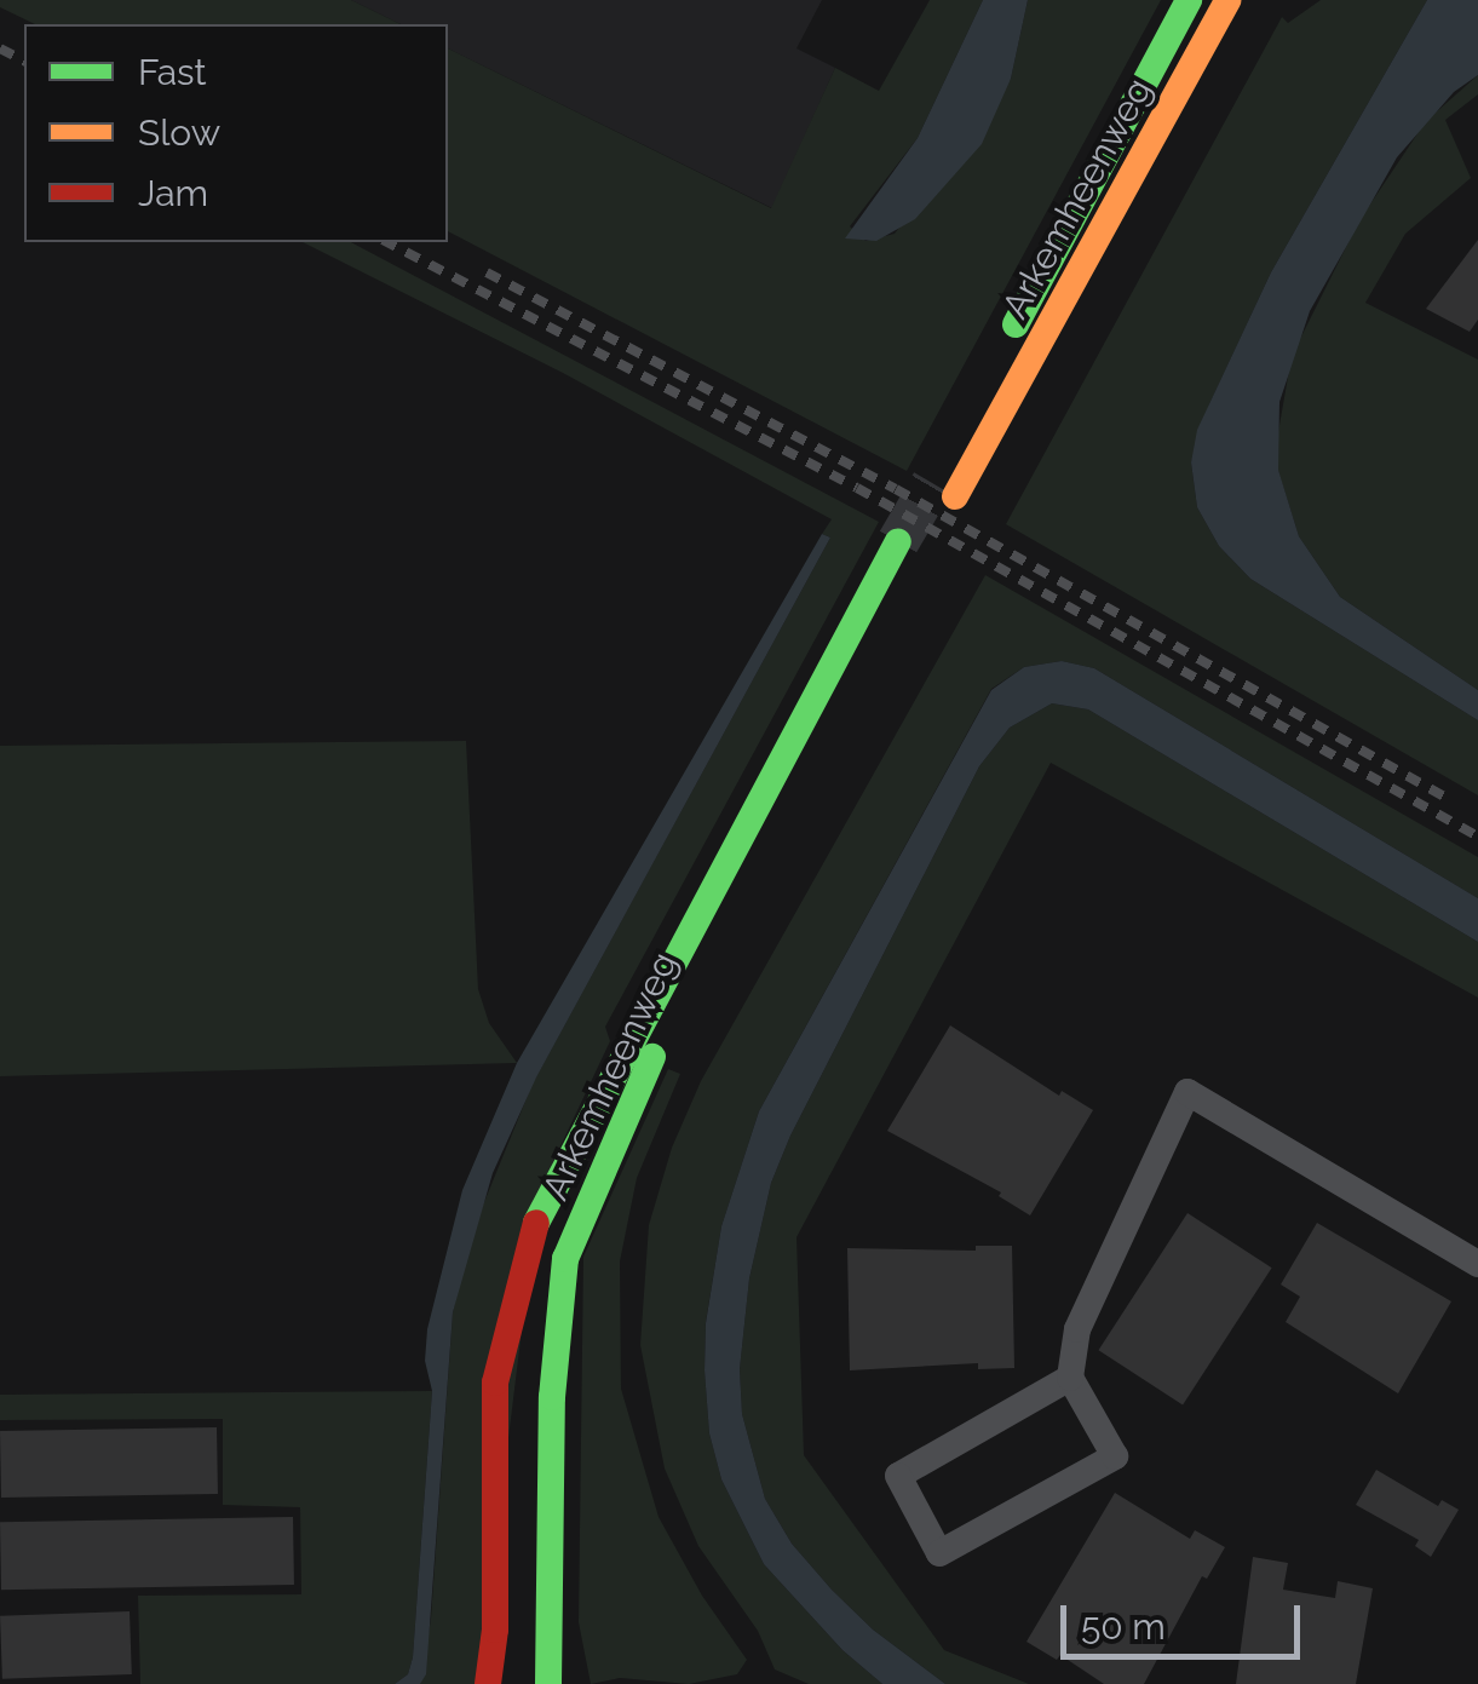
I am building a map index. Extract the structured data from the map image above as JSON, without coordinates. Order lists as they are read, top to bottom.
{
  "streets": {
    "main road": ["Arkemheenweg"]
  },
  "legend": ["Fast", "Slow", "Jam"],
  "scale_bar": "50 m"
}
